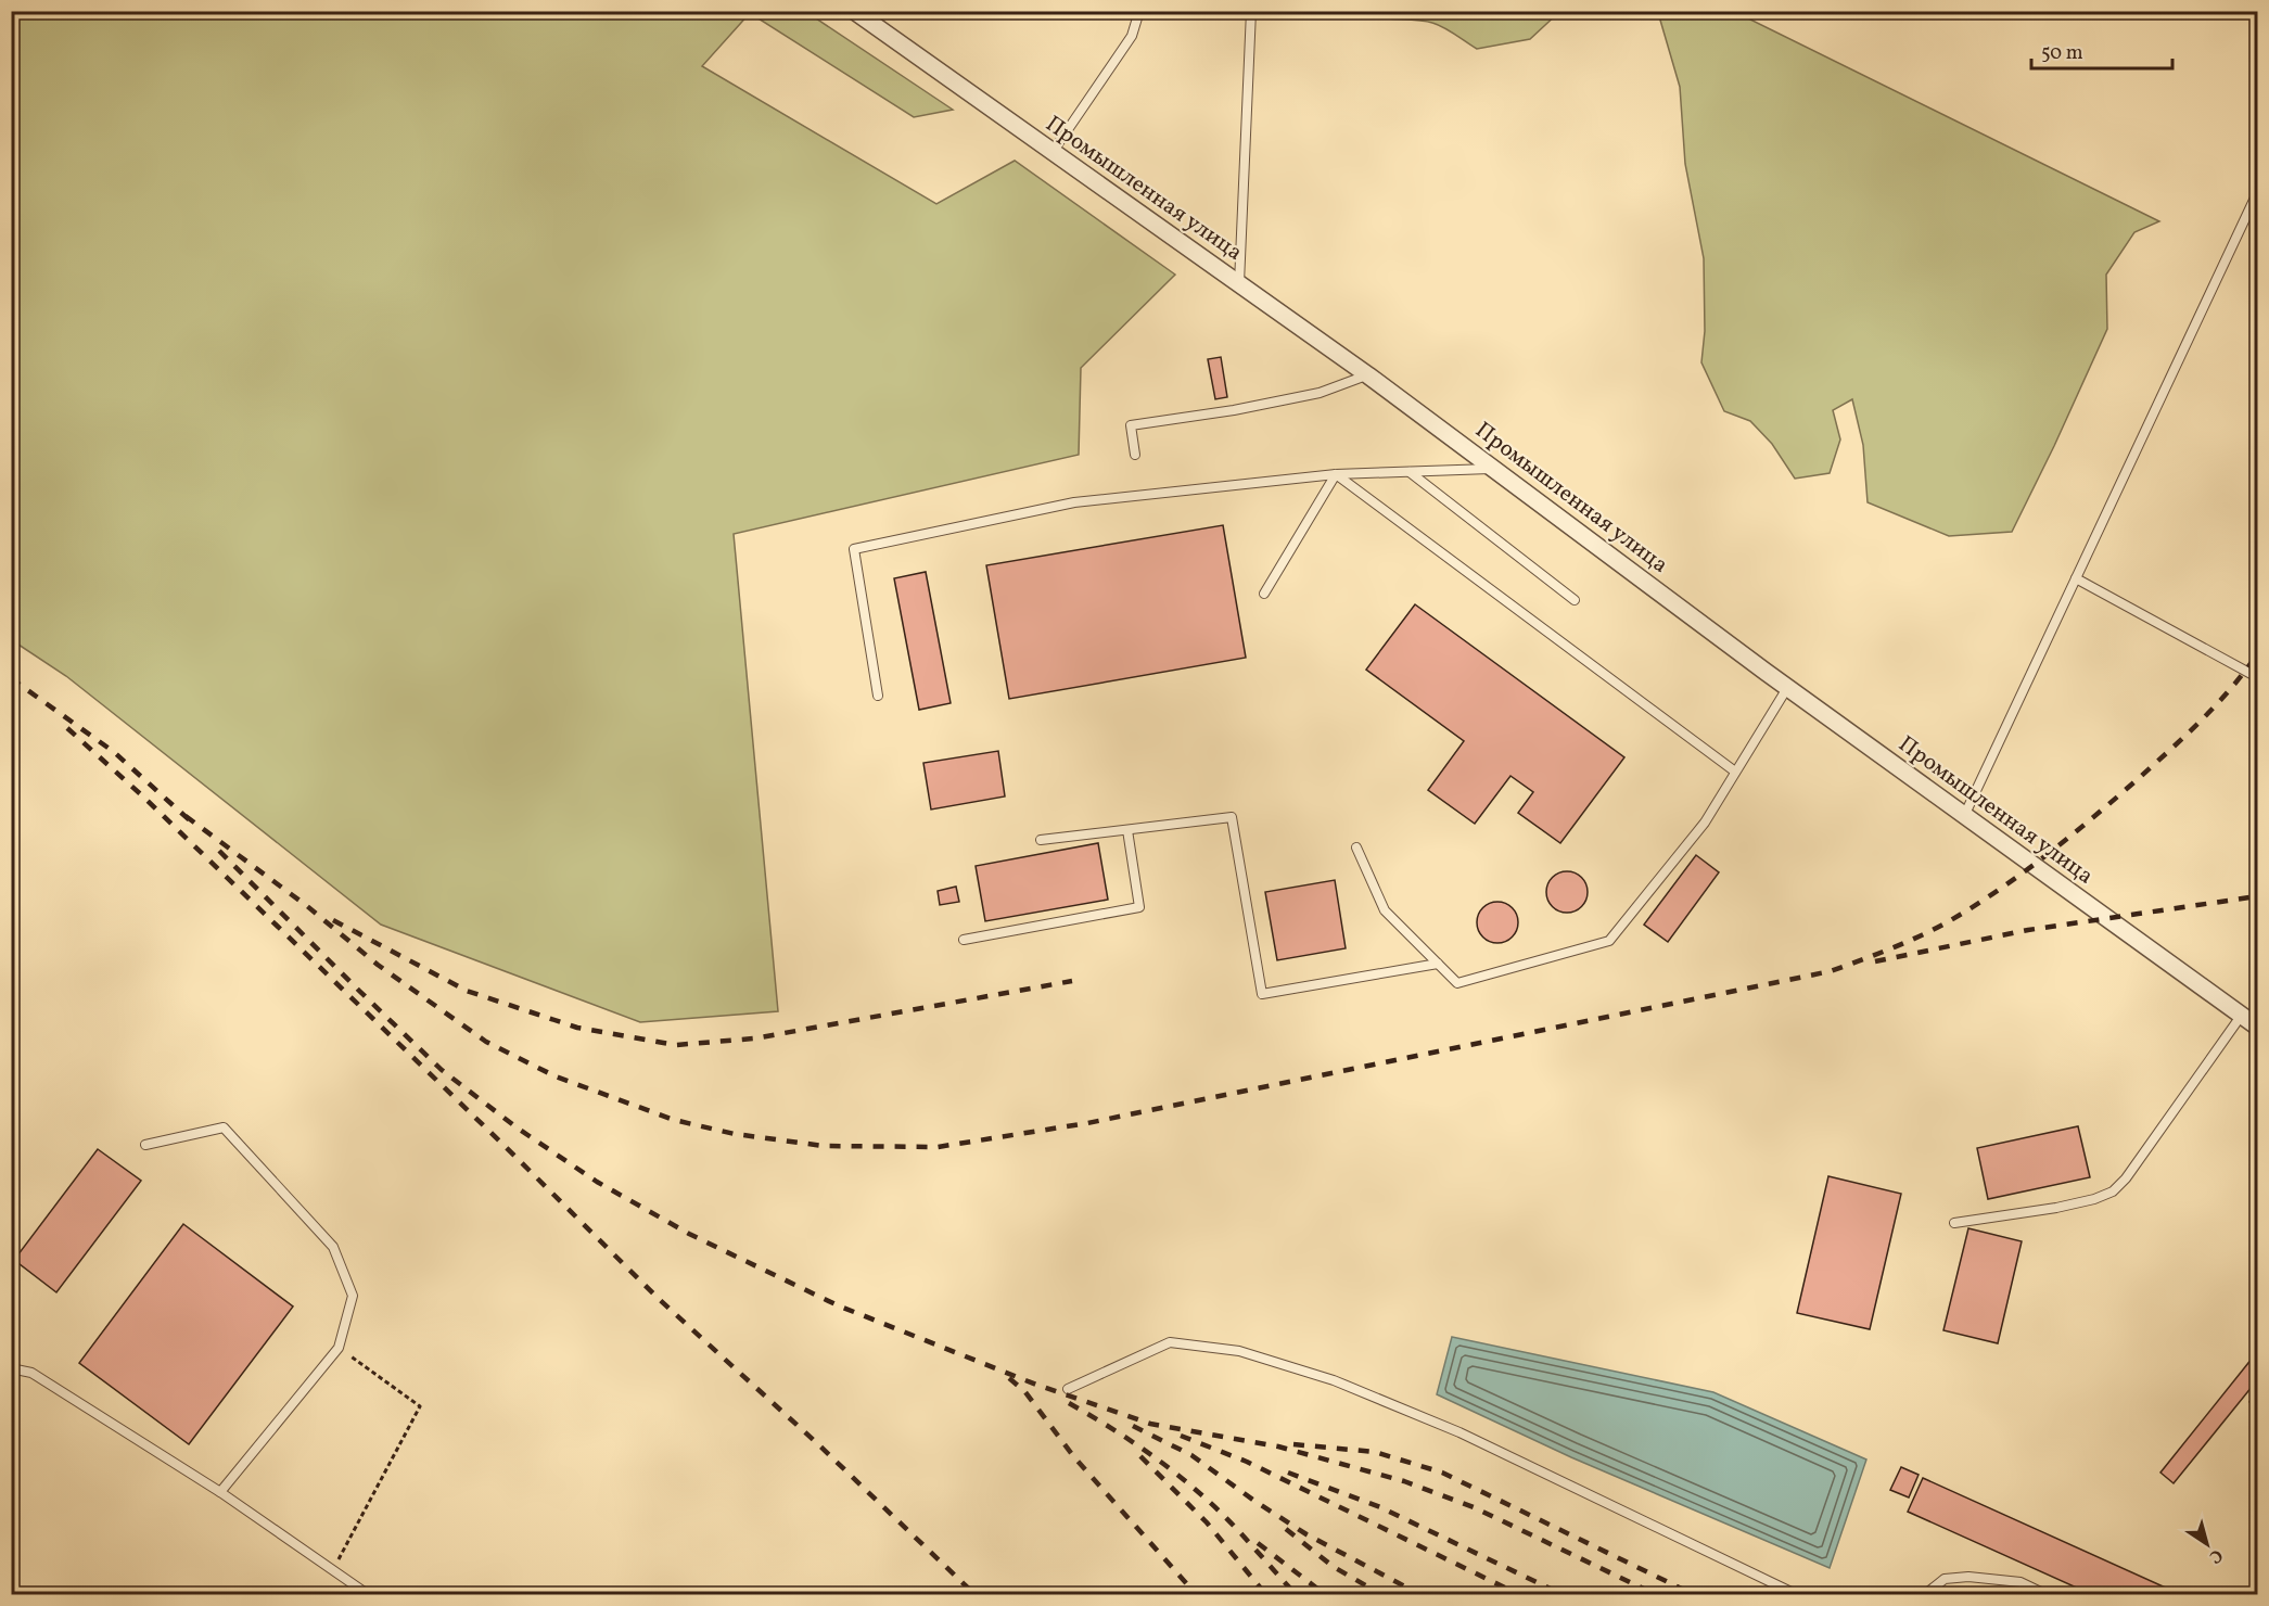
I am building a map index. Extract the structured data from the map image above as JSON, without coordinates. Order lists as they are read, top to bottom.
{
  "streets": {
    "street": ["Промышленная улица"]
  },
  "scale_bar": "50 m",
  "north": "bottom right"
}
